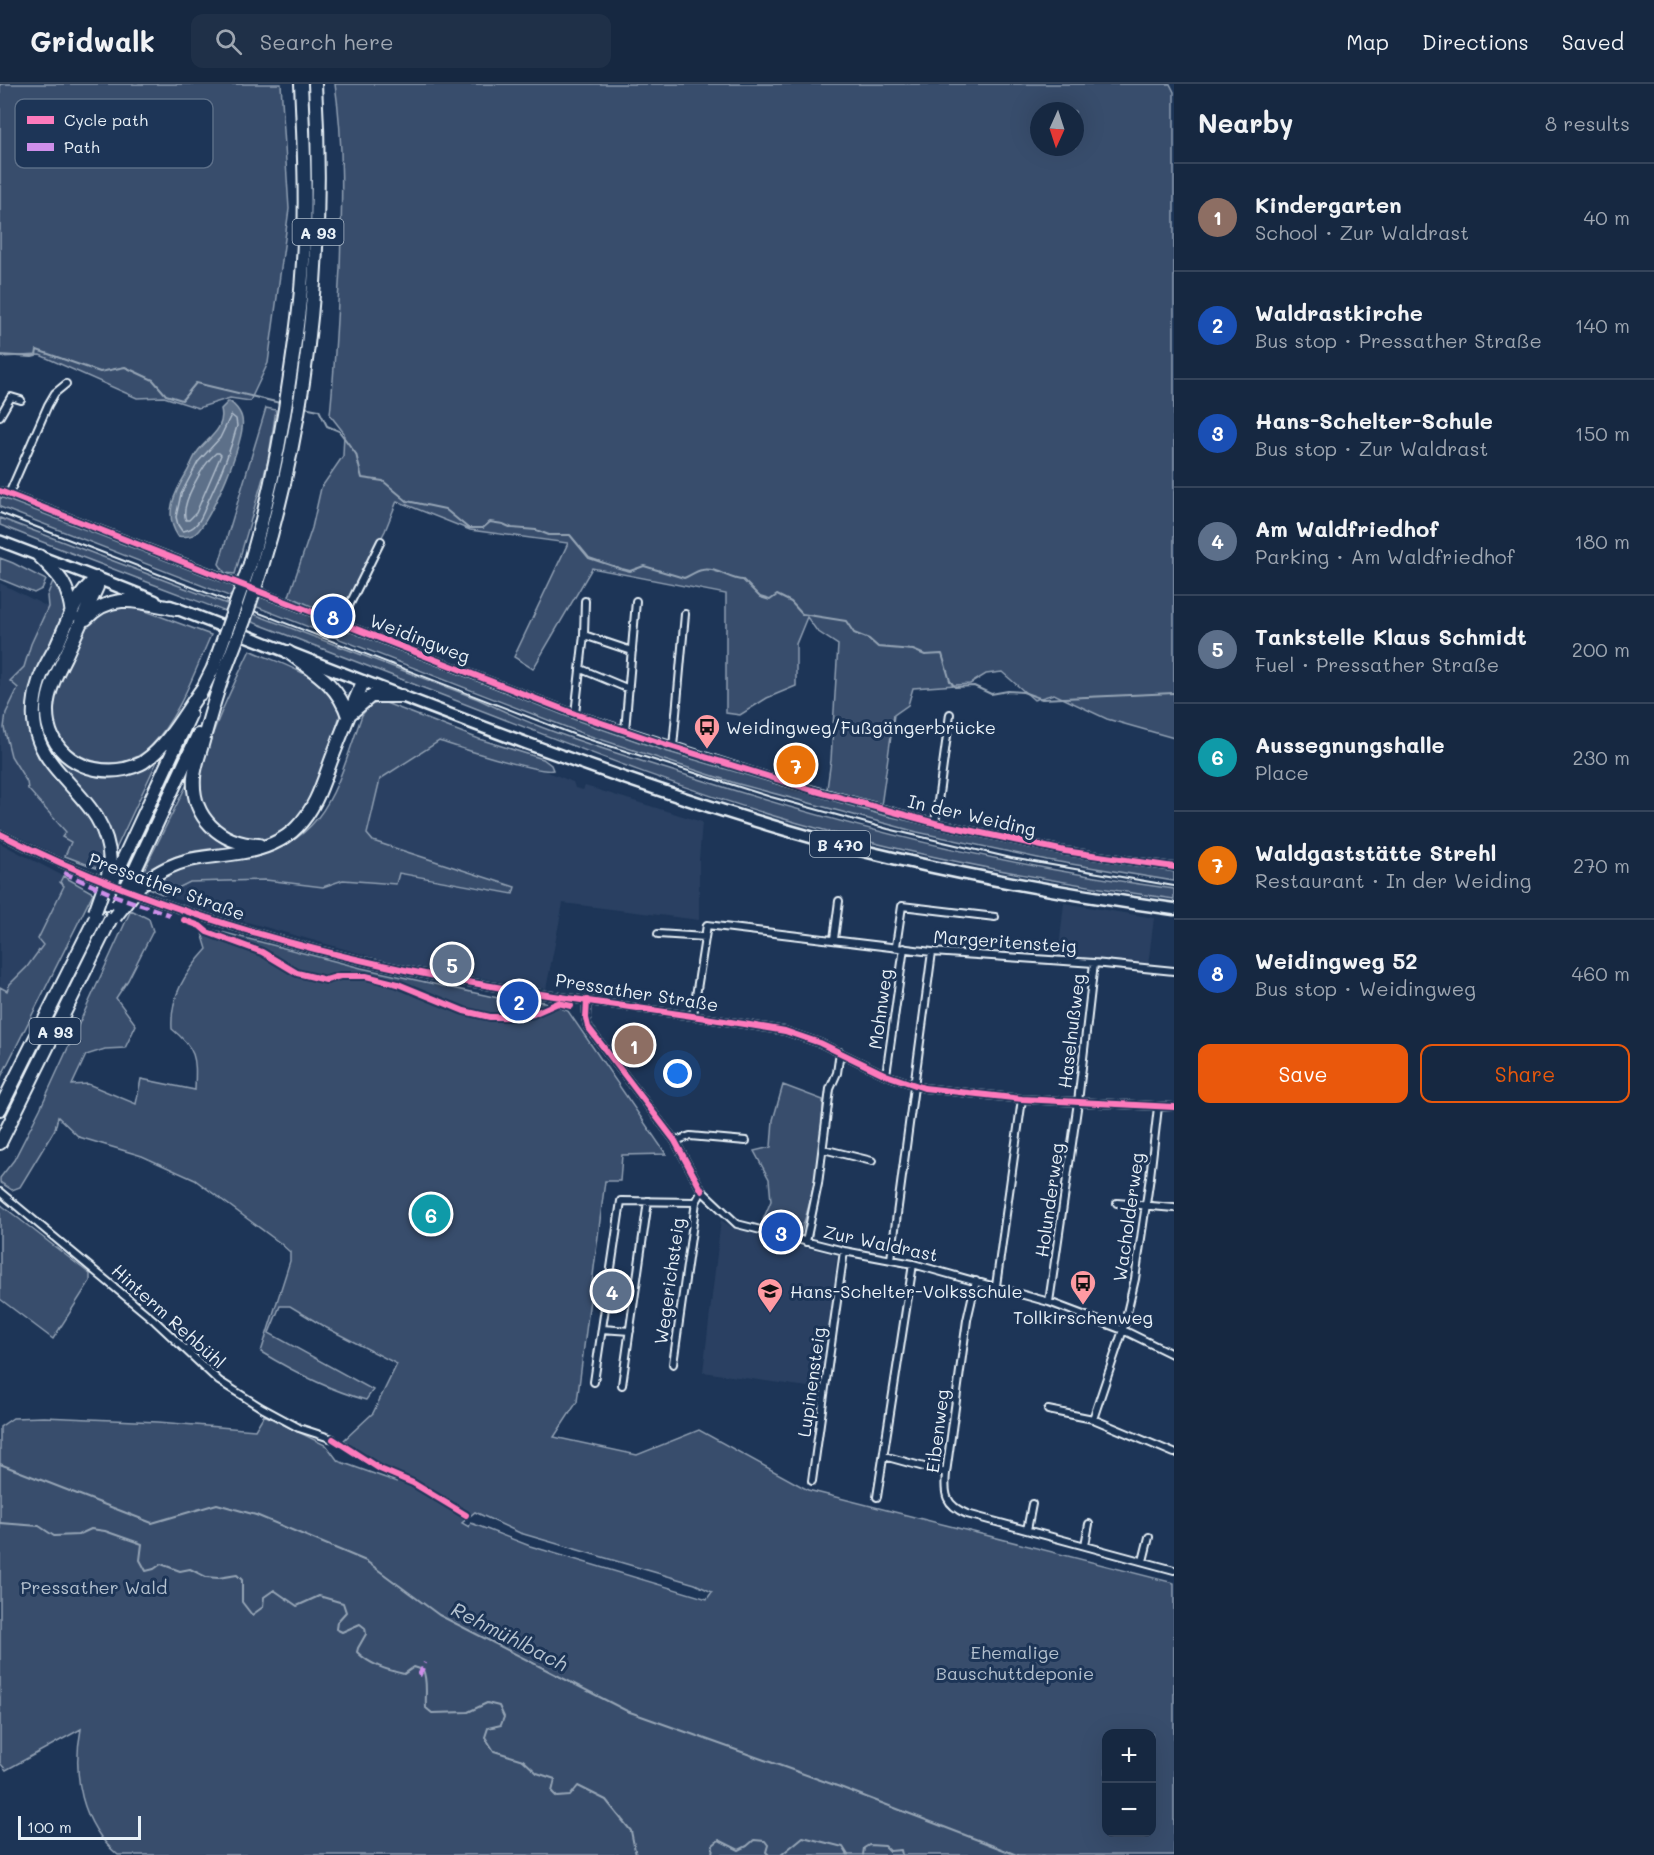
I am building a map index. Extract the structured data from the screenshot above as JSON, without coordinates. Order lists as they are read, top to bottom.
{
  "streets": {
    "highway": ["A 93"],
    "main road": ["B 470"],
    "street": [
      "Weidingweg",
      "In der Weiding",
      "Pressather Straße",
      "Margeritensteig",
      "Mohnweg",
      "Haselnußweg",
      "Holunderweg",
      "Wacholderweg",
      "Zur Waldrast",
      "Wegerichsteig",
      "Hinterm Rehbühl",
      "Lupinensteig",
      "Eibenweg"
    ]
  },
  "crossings": [
    ["Weidingweg", "In der Weiding"],
    ["Pressather Straße", "Mohnweg"],
    ["Pressather Straße", "Haselnußweg"],
    ["Pressather Straße", "Holunderweg"],
    ["Pressather Straße", "Wacholderweg"],
    ["Pressather Straße", "Zur Waldrast"],
    ["Margeritensteig", "Mohnweg"],
    ["Margeritensteig", "Haselnußweg"],
    ["Haselnußweg", "Holunderweg"],
    ["Holunderweg", "Zur Waldrast"],
    ["Wacholderweg", "Zur Waldrast"],
    ["Zur Waldrast", "Lupinensteig"],
    ["Zur Waldrast", "Eibenweg"]
  ],
  "water": ["Rehmühlbach"],
  "parks": ["Pressather Wald", "Ehemalige Bauschuttdeponie"],
  "places": {
    "bus stop": ["Weidingweg/Fußgängerbrücke", "Tollkirschenweg"],
    "school or university": ["Hans-Schelter-Volksschule"]
  },
  "legend": ["Cycle path", "Path"],
  "scale_bar": "100 m",
  "north": "bottom",
  "page": {
    "header": "Gridwalk",
    "search": "Search here",
    "nav": ["Map", "Directions", "Saved"],
    "heading": ["Nearby", "8 results"],
    "list": [
      {
        "mark": "1",
        "name": "Kindergarten",
        "note": "School · Zur Waldrast",
        "value": "40 m"
      },
      {
        "mark": "2",
        "name": "Waldrastkirche",
        "note": "Bus stop · Pressather Straße",
        "value": "140 m"
      },
      {
        "mark": "3",
        "name": "Hans-Schelter-Schule",
        "note": "Bus stop · Zur Waldrast",
        "value": "150 m"
      },
      {
        "mark": "4",
        "name": "Am Waldfriedhof",
        "note": "Parking · Am Waldfriedhof",
        "value": "180 m"
      },
      {
        "mark": "5",
        "name": "Tankstelle Klaus Schmidt",
        "note": "Fuel · Pressather Straße",
        "value": "200 m"
      },
      {
        "mark": "6",
        "name": "Aussegnungshalle",
        "note": "Place",
        "value": "230 m"
      },
      {
        "mark": "7",
        "name": "Waldgaststätte Strehl",
        "note": "Restaurant · In der Weiding",
        "value": "270 m"
      },
      {
        "mark": "8",
        "name": "Weidingweg 52",
        "note": "Bus stop · Weidingweg",
        "value": "460 m"
      }
    ],
    "pins": [
      "8",
      "7",
      "5",
      "2",
      "1",
      "6",
      "3",
      "4"
    ],
    "buttons": ["Save", "Share"],
    "map_buttons": ["+", "−"],
    "scale": "100 m"
  }
}
